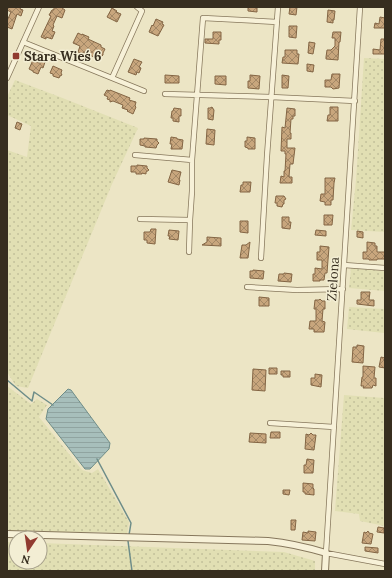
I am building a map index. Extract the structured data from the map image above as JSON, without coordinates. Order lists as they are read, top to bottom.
{
  "streets": {
    "street": ["Zielona"]
  },
  "places": {
    "transit": ["Stara Wieś 6"]
  },
  "north": "bottom"
}
